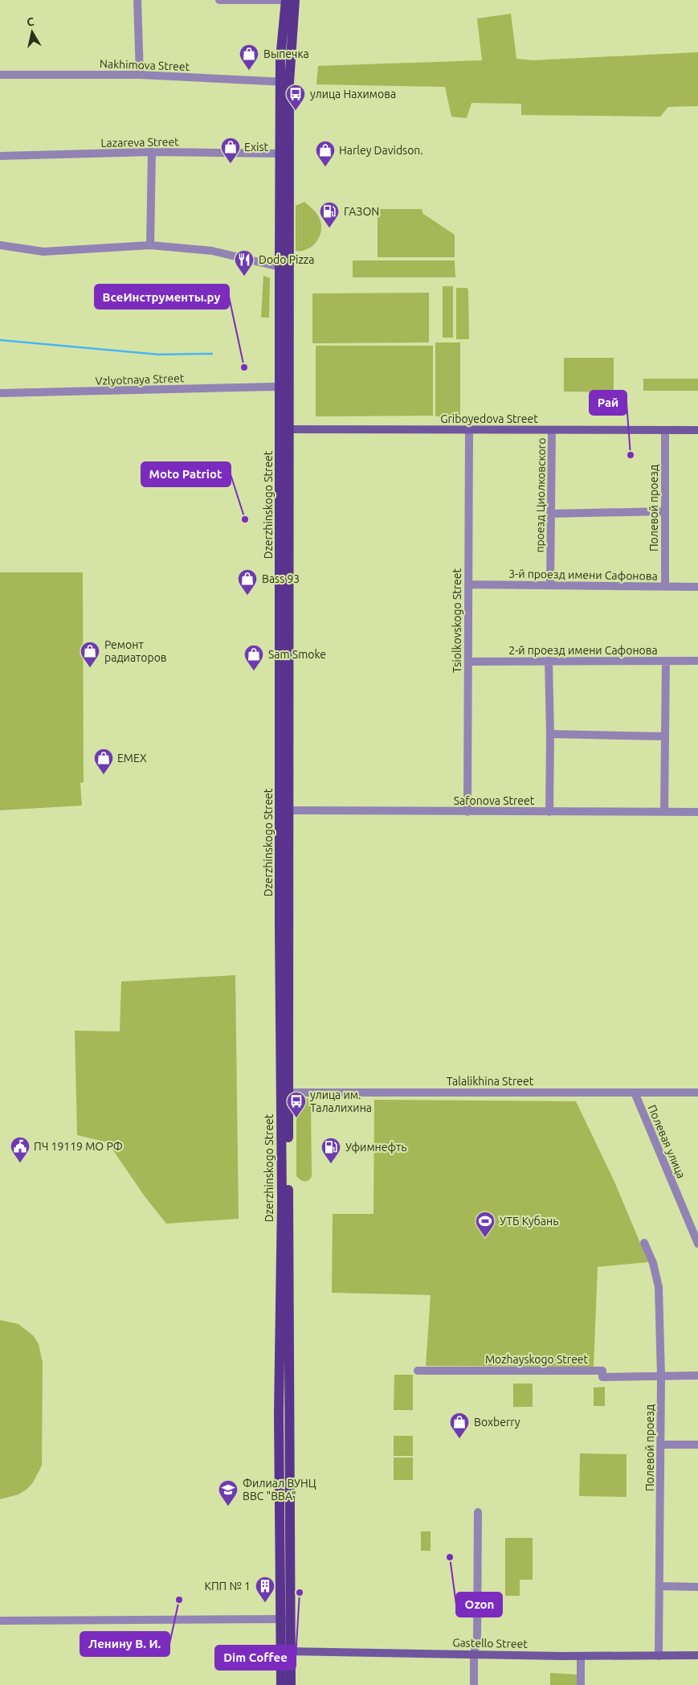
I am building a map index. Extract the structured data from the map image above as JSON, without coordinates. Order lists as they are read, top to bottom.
{
  "streets": {
    "main road": ["Dzerzhinskogo Street"],
    "street": [
      "Nakhimova Street",
      "Lazareva Street",
      "Vzlyotnaya Street",
      "Griboyedova Street",
      "проезд Циолковского",
      "Полевой проезд",
      "3-й проезд имени Сафонова",
      "Tsiolkovskogo Street",
      "2-й проезд имени Сафонова",
      "Safonova Street",
      "Talalikhina Street",
      "Полевая улица",
      "Mozhayskogo Street",
      "Gastello Street"
    ]
  },
  "crossings": [
    ["Nakhimova Street", "Dzerzhinskogo Street"],
    ["Lazareva Street", "Dzerzhinskogo Street"],
    ["Vzlyotnaya Street", "Dzerzhinskogo Street"],
    ["Griboyedova Street", "проезд Циолковского"],
    ["Griboyedova Street", "Dzerzhinskogo Street"],
    ["Griboyedova Street", "Полевой проезд"],
    ["Griboyedova Street", "Tsiolkovskogo Street"],
    ["проезд Циолковского", "3-й проезд имени Сафонова"],
    ["Dzerzhinskogo Street", "Safonova Street"],
    ["Dzerzhinskogo Street", "Talalikhina Street"],
    ["Dzerzhinskogo Street", "Gastello Street"],
    ["Полевой проезд", "3-й проезд имени Сафонова"],
    ["Полевой проезд", "Mozhayskogo Street"],
    ["Полевой проезд", "Gastello Street"],
    ["3-й проезд имени Сафонова", "Tsiolkovskogo Street"],
    ["Tsiolkovskogo Street", "2-й проезд имени Сафонова"],
    ["Tsiolkovskogo Street", "Safonova Street"],
    ["Talalikhina Street", "Полевая улица"]
  ],
  "places": {
    "shop": [
      "Выпечка",
      "Exist",
      "Harley Davidson.",
      "Bass 93",
      "Ремонт радиаторов",
      "Sam Smoke",
      "EMEX",
      "Boxberry"
    ],
    "bus stop": ["улица Нахимова", "улица им. Талалихина"],
    "fuel station": ["ГАЗON", "Уфимнефть"],
    "restaurant": ["Dodo Pizza"],
    "other": [
      "ВсеИнструменты.ру",
      "Рай",
      "Moto Patriot",
      "Ozon",
      "Dim Coffee",
      "Ленину В. И."
    ],
    "public building": ["ПЧ 19119 МО РФ"],
    "sports": ["УТБ Кубань"],
    "school or university": ["Филиал ВУНЦ ВВС \"ВВА\""],
    "building": ["КПП № 1"]
  },
  "north": "top"
}
